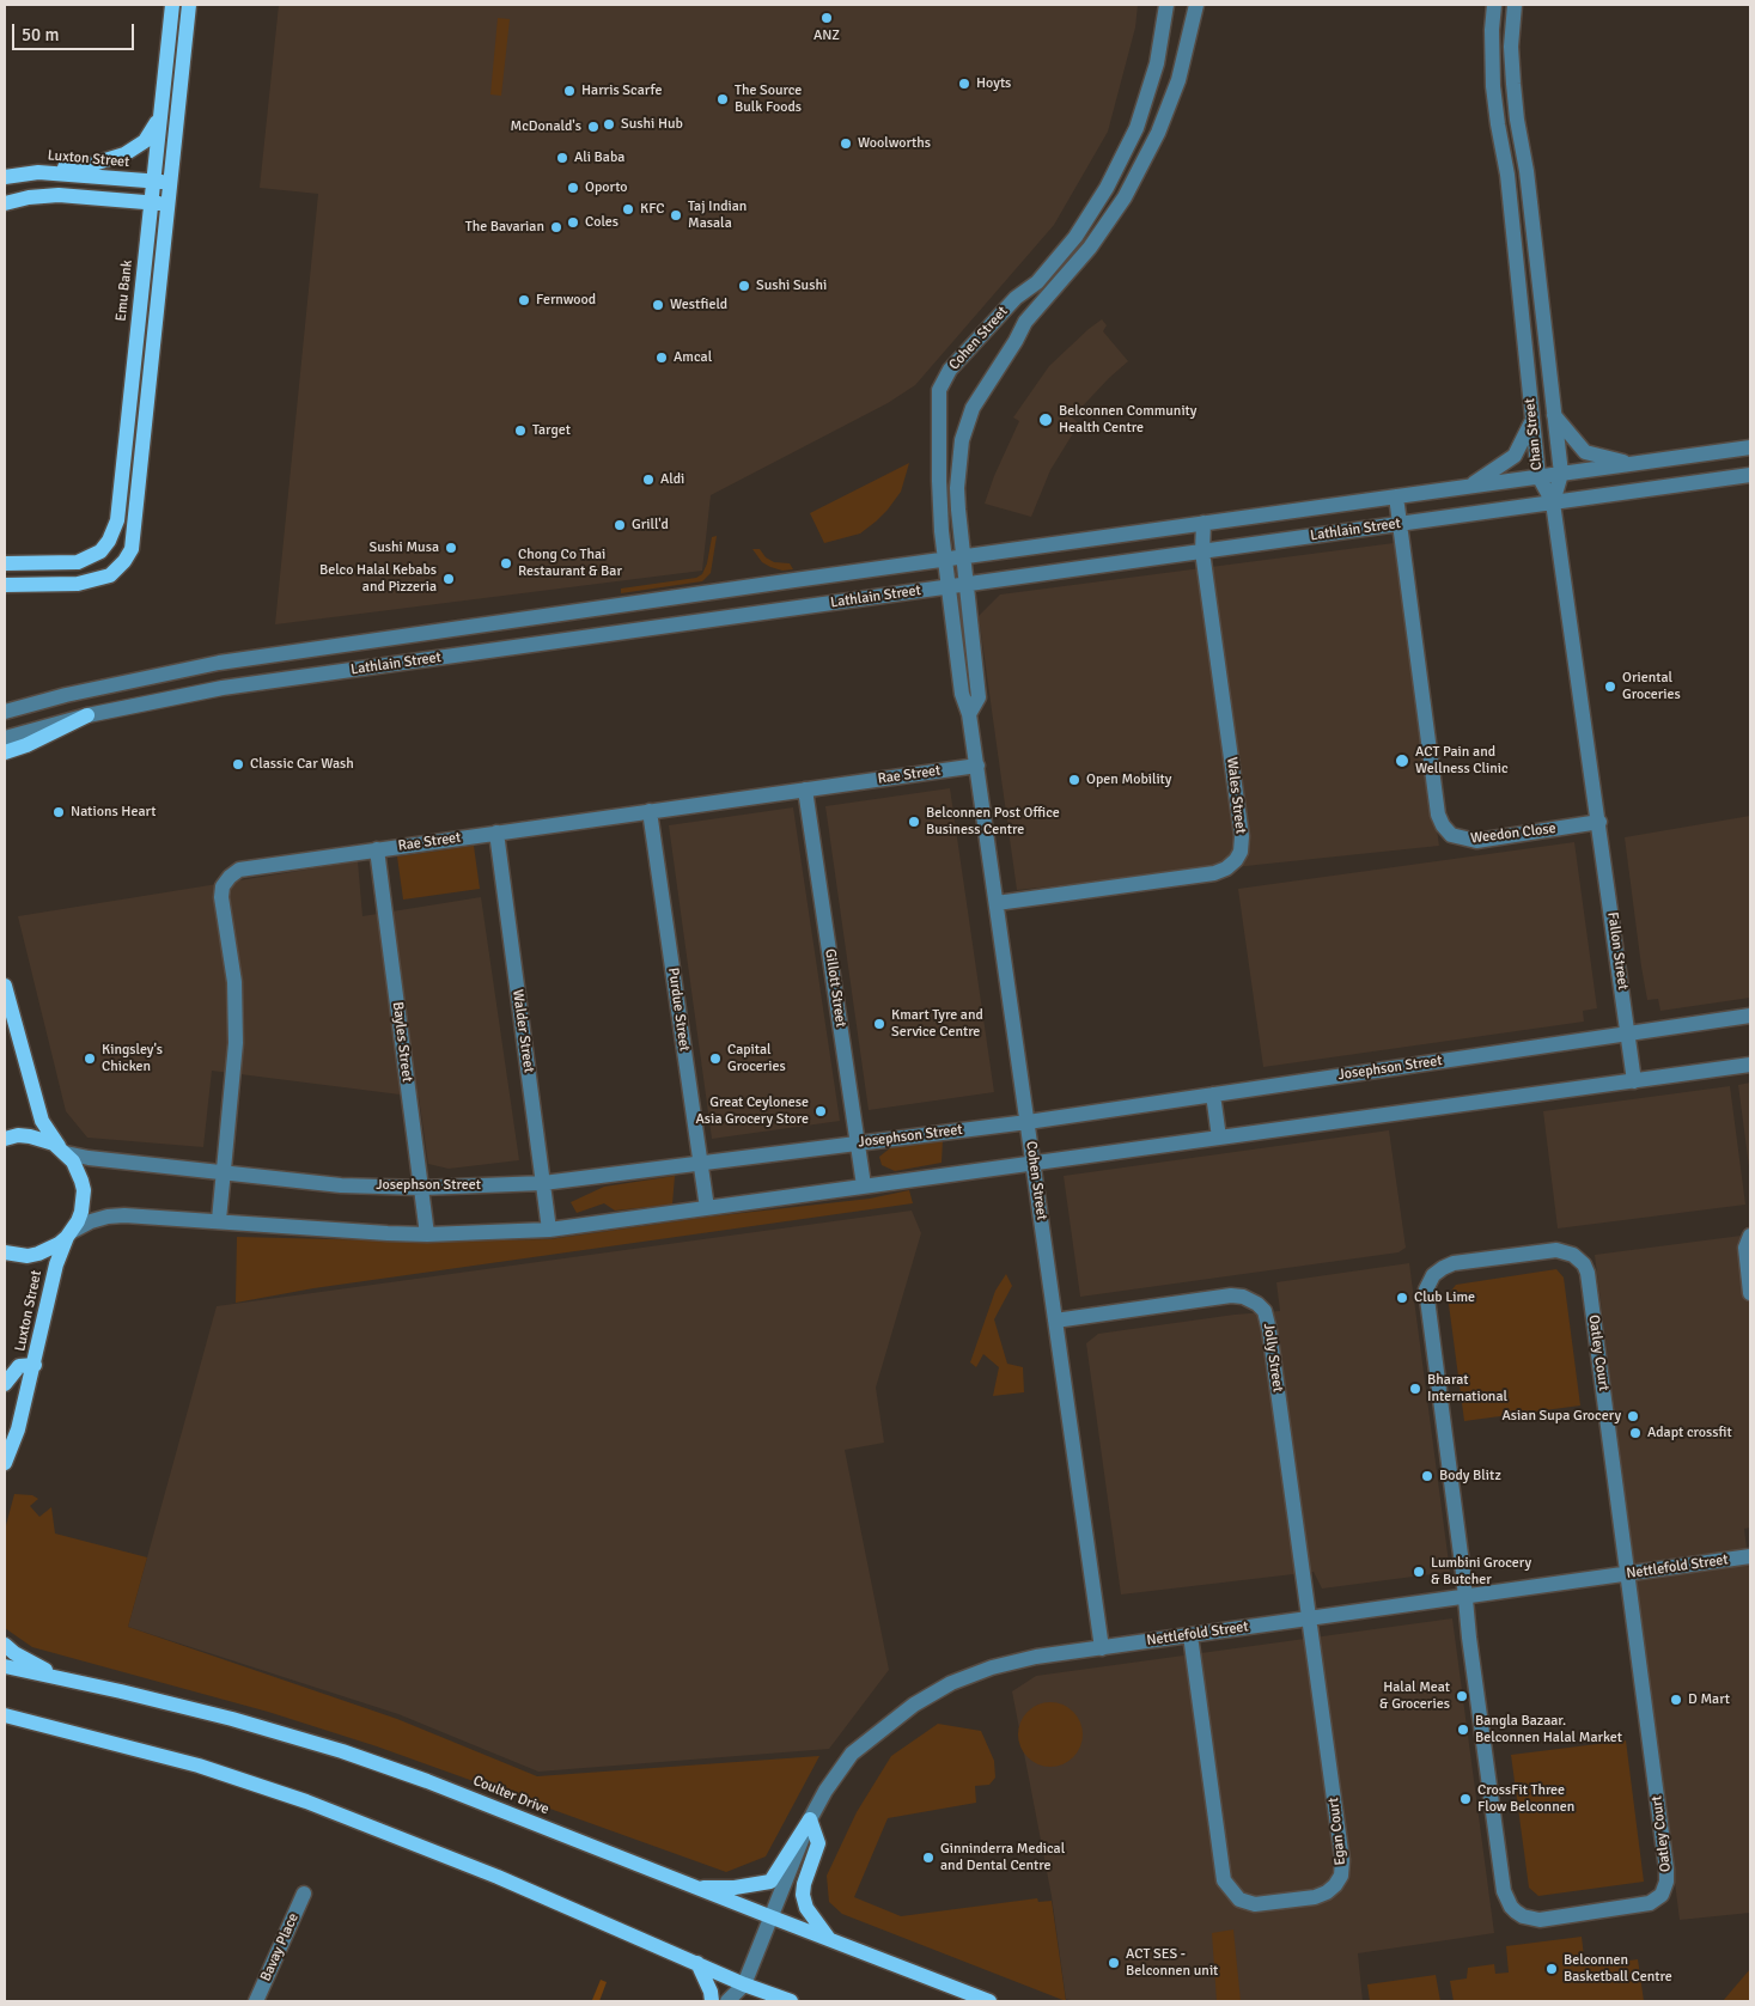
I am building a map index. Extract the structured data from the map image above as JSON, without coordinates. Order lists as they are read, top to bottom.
{
  "streets": {
    "main road": ["Luxton Street", "Emu Bank", "Coulter Drive"],
    "street": [
      "Cohen Street",
      "Chan Street",
      "Lathlain Street",
      "Rae Street",
      "Wales Street",
      "Weedon Close",
      "Fallon Street",
      "Gillott Street",
      "Purdue Street",
      "Walder Street",
      "Bayles Street",
      "Josephson Street",
      "Oatley Court",
      "Jolly Street",
      "Nettlefold Street",
      "Egan Court",
      "Bavay Place"
    ]
  },
  "crossings": [
    ["Luxton Street", "Emu Bank"],
    ["Luxton Street", "Josephson Street"],
    ["Cohen Street", "Lathlain Street"],
    ["Cohen Street", "Rae Street"],
    ["Cohen Street", "Wales Street"],
    ["Cohen Street", "Josephson Street"],
    ["Cohen Street", "Jolly Street"],
    ["Cohen Street", "Nettlefold Street"],
    ["Chan Street", "Lathlain Street"],
    ["Lathlain Street", "Wales Street"],
    ["Lathlain Street", "Weedon Close"],
    ["Rae Street", "Gillott Street"],
    ["Rae Street", "Purdue Street"],
    ["Rae Street", "Walder Street"],
    ["Rae Street", "Bayles Street"],
    ["Rae Street", "Josephson Street"],
    ["Weedon Close", "Fallon Street"],
    ["Fallon Street", "Josephson Street"],
    ["Gillott Street", "Josephson Street"],
    ["Purdue Street", "Josephson Street"],
    ["Walder Street", "Josephson Street"],
    ["Bayles Street", "Josephson Street"],
    ["Oatley Court", "Nettlefold Street"],
    ["Jolly Street", "Nettlefold Street"],
    ["Jolly Street", "Egan Court"],
    ["Nettlefold Street", "Coulter Drive"],
    ["Nettlefold Street", "Egan Court"]
  ],
  "places": [
    "ANZ",
    "Hoyts",
    "Harris Scarfe",
    "The Source Bulk Foods",
    "Sushi Hub",
    "McDonald's",
    "Woolworths",
    "Ali Baba",
    "Oporto",
    "KFC",
    "Taj Indian Masala",
    "Coles",
    "The Bavarian",
    "Sushi Sushi",
    "Fernwood",
    "Westfield",
    "Amcal",
    "Belconnen Community Health Centre",
    "Target",
    "Aldi",
    "Grill'd",
    "Sushi Musa",
    "Chong Co Thai Restaurant & Bar",
    "Belco Halal Kebabs and Pizzeria",
    "Oriental Groceries",
    "ACT Pain and Wellness Clinic",
    "Classic Car Wash",
    "Open Mobility",
    "Nations Heart",
    "Belconnen Post Office Business Centre",
    "Kmart Tyre and Service Centre",
    "Kingsley's Chicken",
    "Capital Groceries",
    "Great Ceylonese Asia Grocery Store",
    "Club Lime",
    "Bharat International",
    "Asian Supa Grocery",
    "Adapt crossfit",
    "Body Blitz",
    "Lumbini Grocery & Butcher",
    "Halal Meat & Groceries",
    "D Mart",
    "Bangla Bazaar. Belconnen Halal Market",
    "CrossFit Three Flow Belconnen",
    "Ginninderra Medical and Dental Centre",
    "ACT SES - Belconnen unit",
    "Belconnen Basketball Centre"
  ],
  "scale_bar": "50 m"
}
